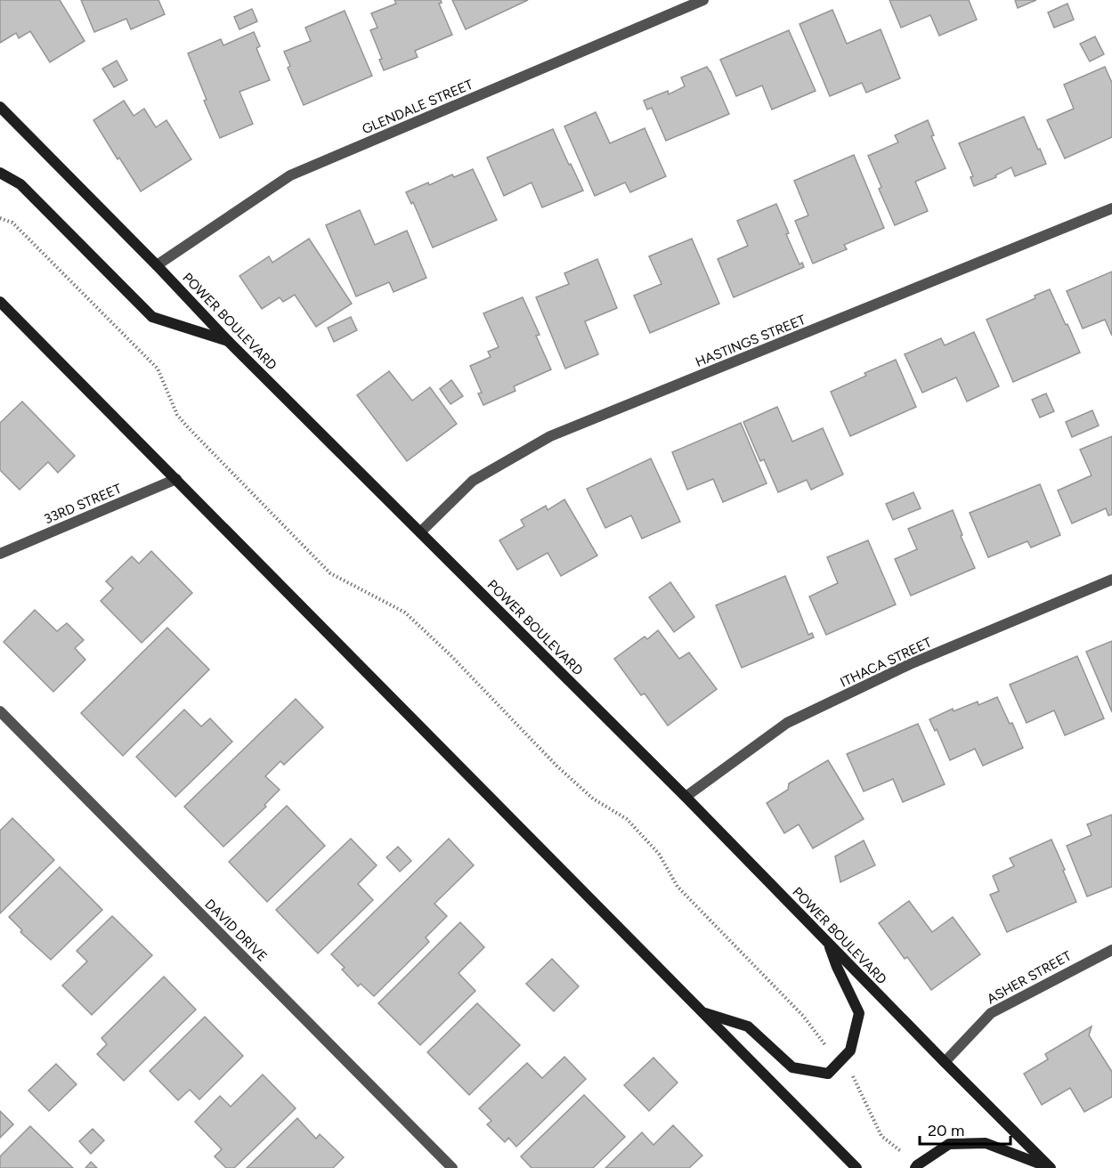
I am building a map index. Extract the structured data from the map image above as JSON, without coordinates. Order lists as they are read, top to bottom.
{
  "streets": {
    "main road": ["POWER BOULEVARD"],
    "street": [
      "GLENDALE STREET",
      "HASTINGS STREET",
      "33RD STREET",
      "ITHACA STREET",
      "DAVID DRIVE",
      "ASHER STREET"
    ]
  },
  "crossings": [
    ["GLENDALE STREET", "POWER BOULEVARD"],
    ["POWER BOULEVARD", "HASTINGS STREET"],
    ["POWER BOULEVARD", "ITHACA STREET"],
    ["POWER BOULEVARD", "ASHER STREET"]
  ],
  "scale_bar": "20 m"
}
